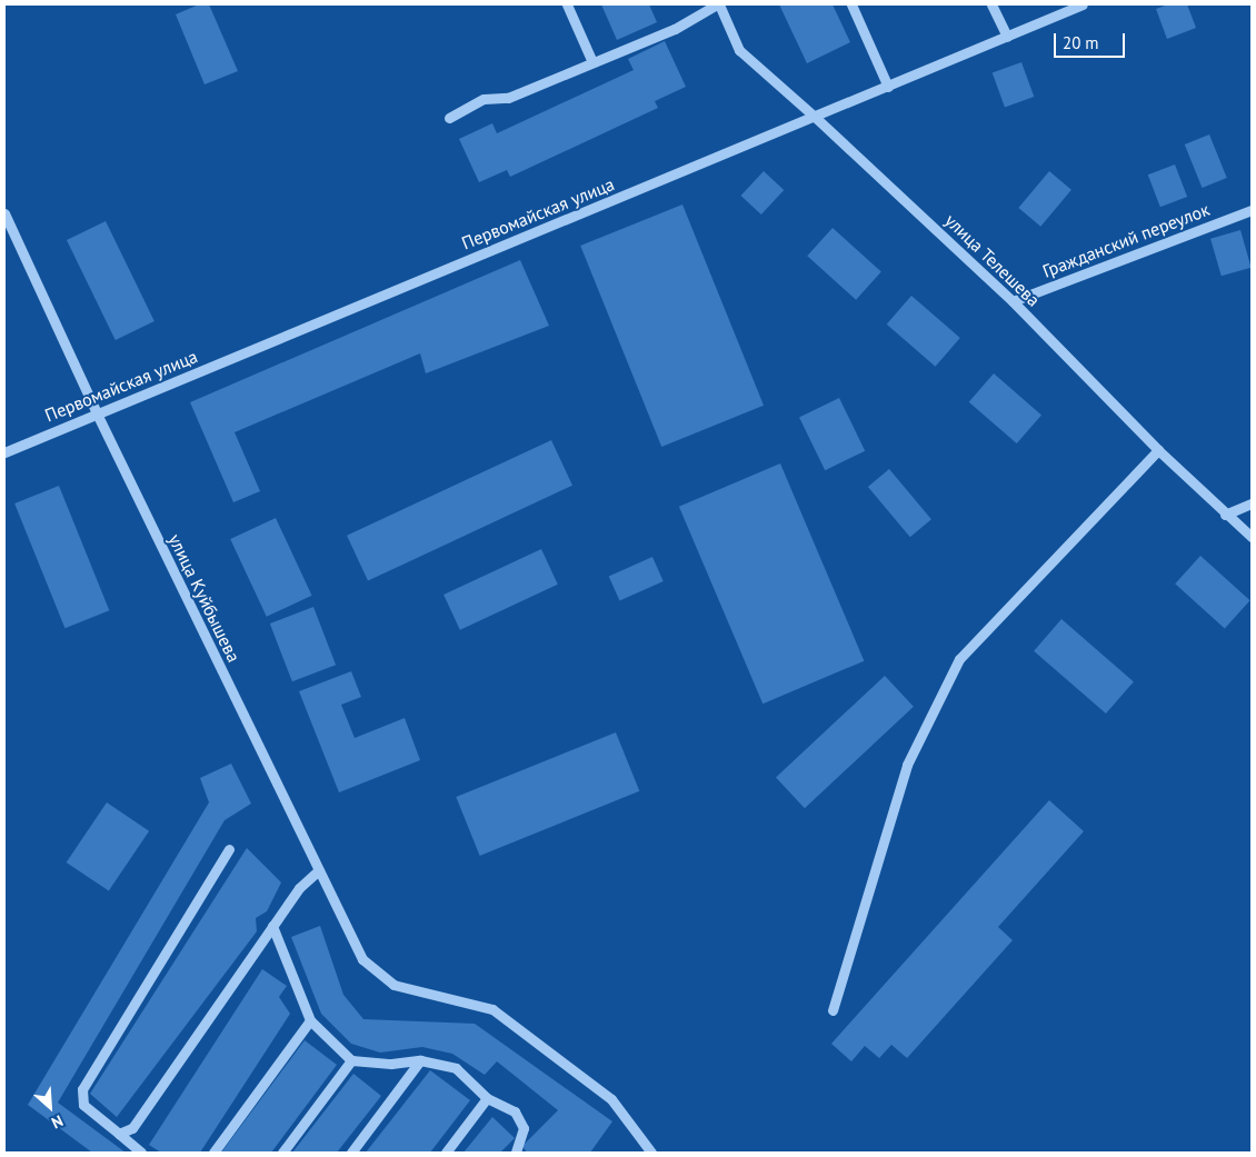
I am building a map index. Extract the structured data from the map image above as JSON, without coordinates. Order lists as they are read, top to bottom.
{
  "streets": {
    "street": [
      "Первомайская улица",
      "Гражданский переулок",
      "улица Телешева",
      "улица Куйбышева"
    ]
  },
  "crossings": [
    ["Первомайская улица", "улица Телешева"],
    ["Первомайская улица", "улица Куйбышева"],
    ["Гражданский переулок", "улица Телешева"]
  ],
  "scale_bar": "20 m",
  "north": "bottom right"
}
